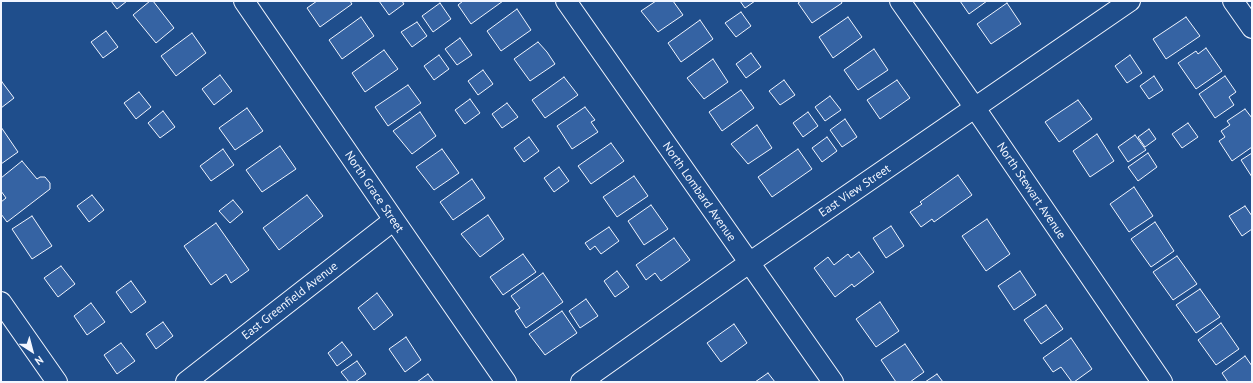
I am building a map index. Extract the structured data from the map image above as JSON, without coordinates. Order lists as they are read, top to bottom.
{
  "streets": {
    "street": [
      "East View Street",
      "North Stewart Avenue",
      "North Grace Street",
      "North Lombard Avenue",
      "East Greenfield Avenue"
    ]
  },
  "crossings": [
    ["East View Street", "North Stewart Avenue"],
    ["East View Street", "North Lombard Avenue"],
    ["North Grace Street", "East Greenfield Avenue"]
  ],
  "north": "bottom right"
}
